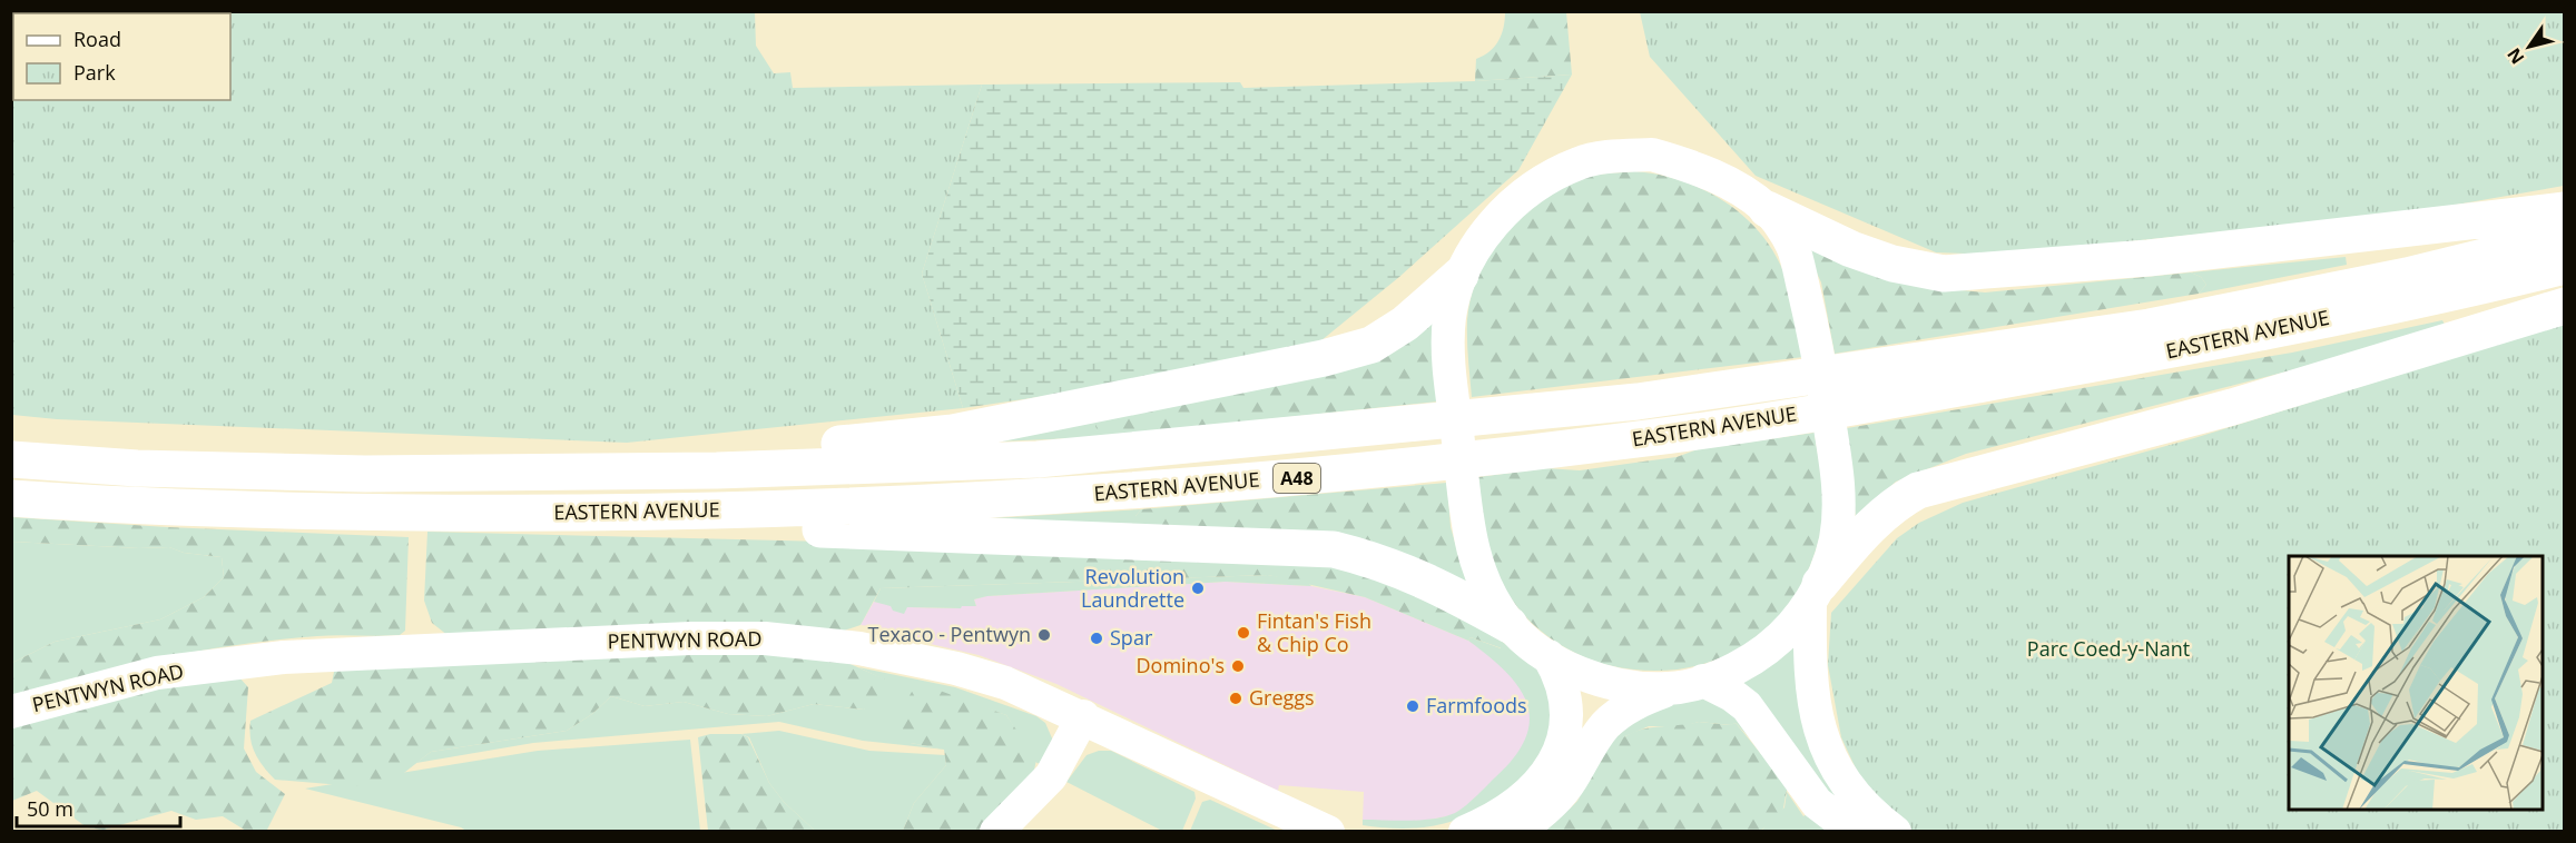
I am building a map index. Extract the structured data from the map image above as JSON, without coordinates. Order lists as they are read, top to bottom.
{
  "streets": {
    "highway": ["EASTERN AVENUE", "A48"],
    "street": ["PENTWYN ROAD"]
  },
  "parks": ["Parc Coed-y-Nant"],
  "places": [
    "Revolution Laundrette",
    "Fintan's Fish & Chip Co",
    "Texaco - Pentwyn",
    "Spar",
    "Domino's",
    "Greggs",
    "Farmfoods"
  ],
  "legend": ["Road", "Park"],
  "scale_bar": "50 m",
  "north": "bottom left"
}
